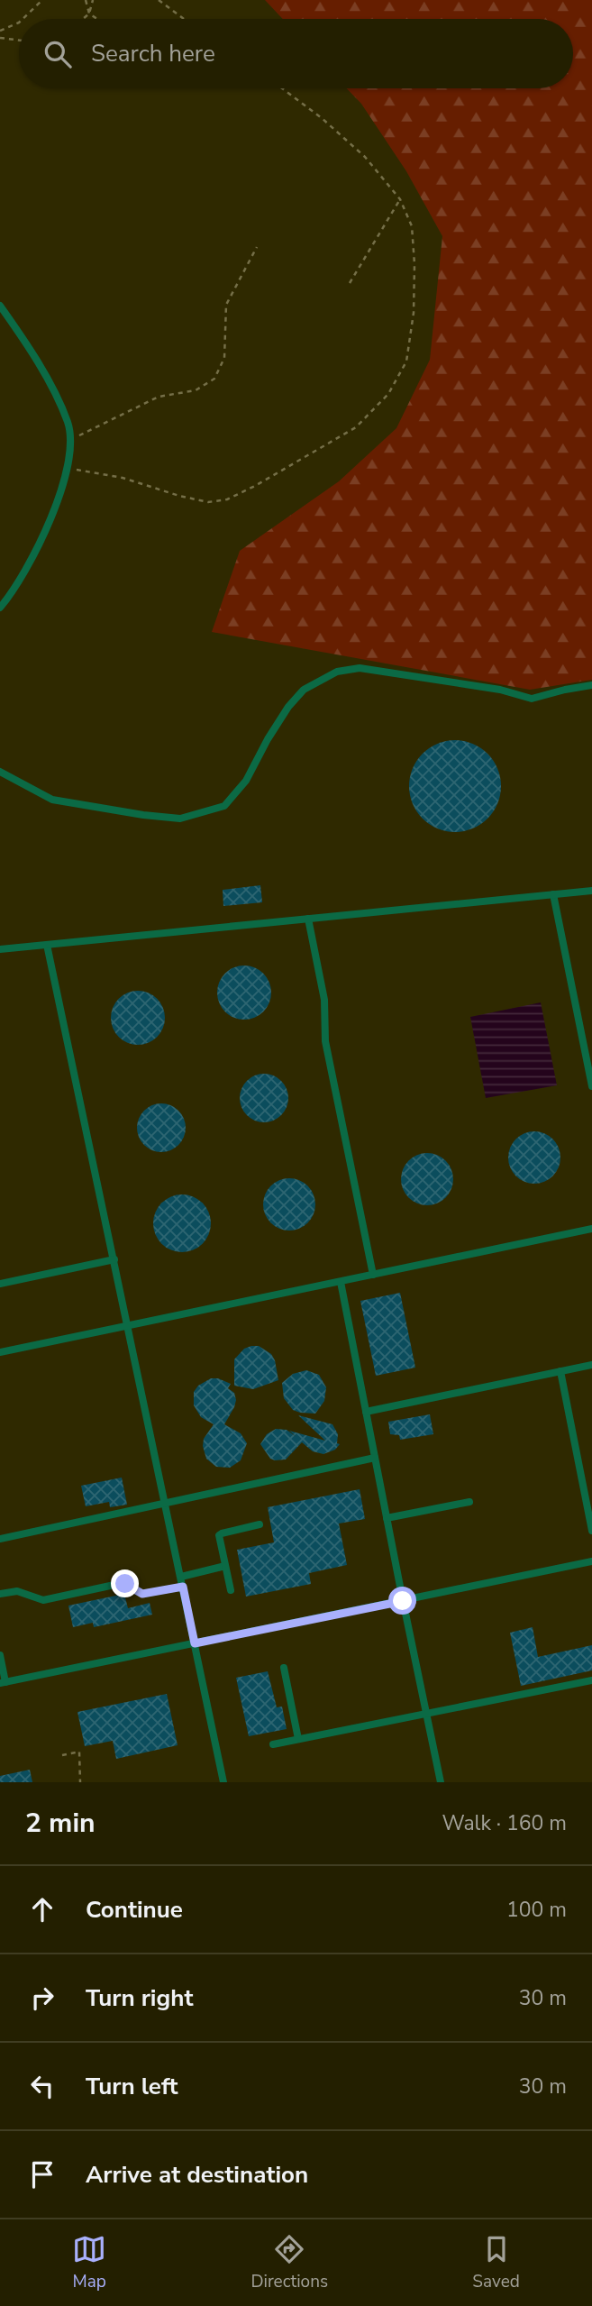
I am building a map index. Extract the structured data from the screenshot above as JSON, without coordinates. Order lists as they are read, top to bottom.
{
  "page": {
    "search": "Search here",
    "heading": ["2 min", "Walk · 160 m"],
    "list": [
      ["Continue", "100 m"],
      ["Turn right", "30 m"],
      ["Turn left", "30 m"],
      "Arrive at destination"
    ],
    "nav": ["Map", "Directions", "Saved"]
  }
}
